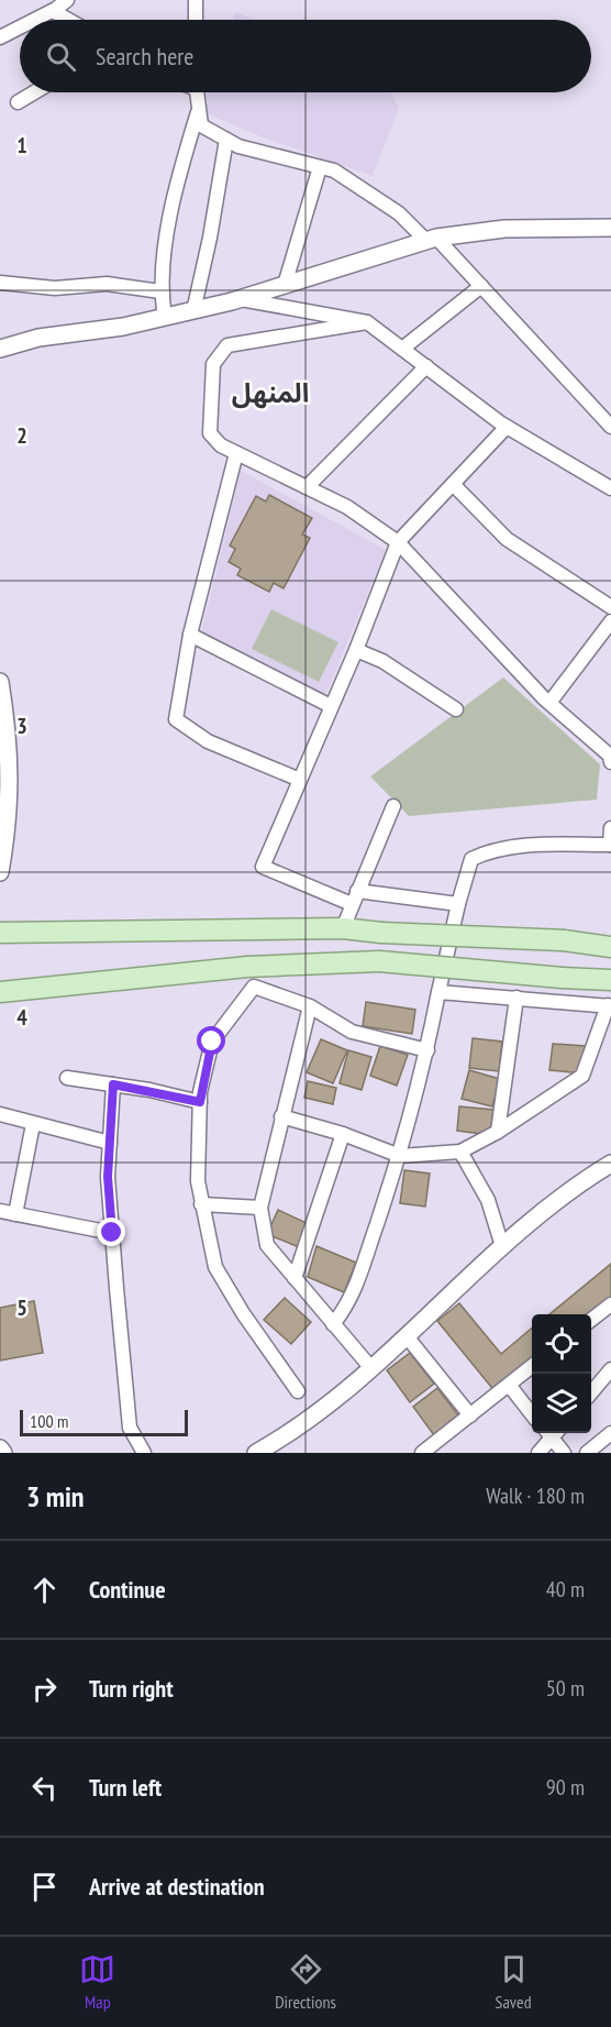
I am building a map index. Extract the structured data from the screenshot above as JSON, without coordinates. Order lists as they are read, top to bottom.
{
  "districts": ["المنهل"],
  "scale_bar": "100 m",
  "page": {
    "search": "Search here",
    "scale": "100 m",
    "heading": ["3 min", "Walk · 180 m"],
    "list": [
      ["Continue", "40 m"],
      ["Turn right", "50 m"],
      ["Turn left", "90 m"],
      "Arrive at destination"
    ],
    "nav": ["Map", "Directions", "Saved"]
  },
  "grid": {
    "rows": [
      "1",
      "2",
      "3",
      "4",
      "5"
    ]
  }
}
